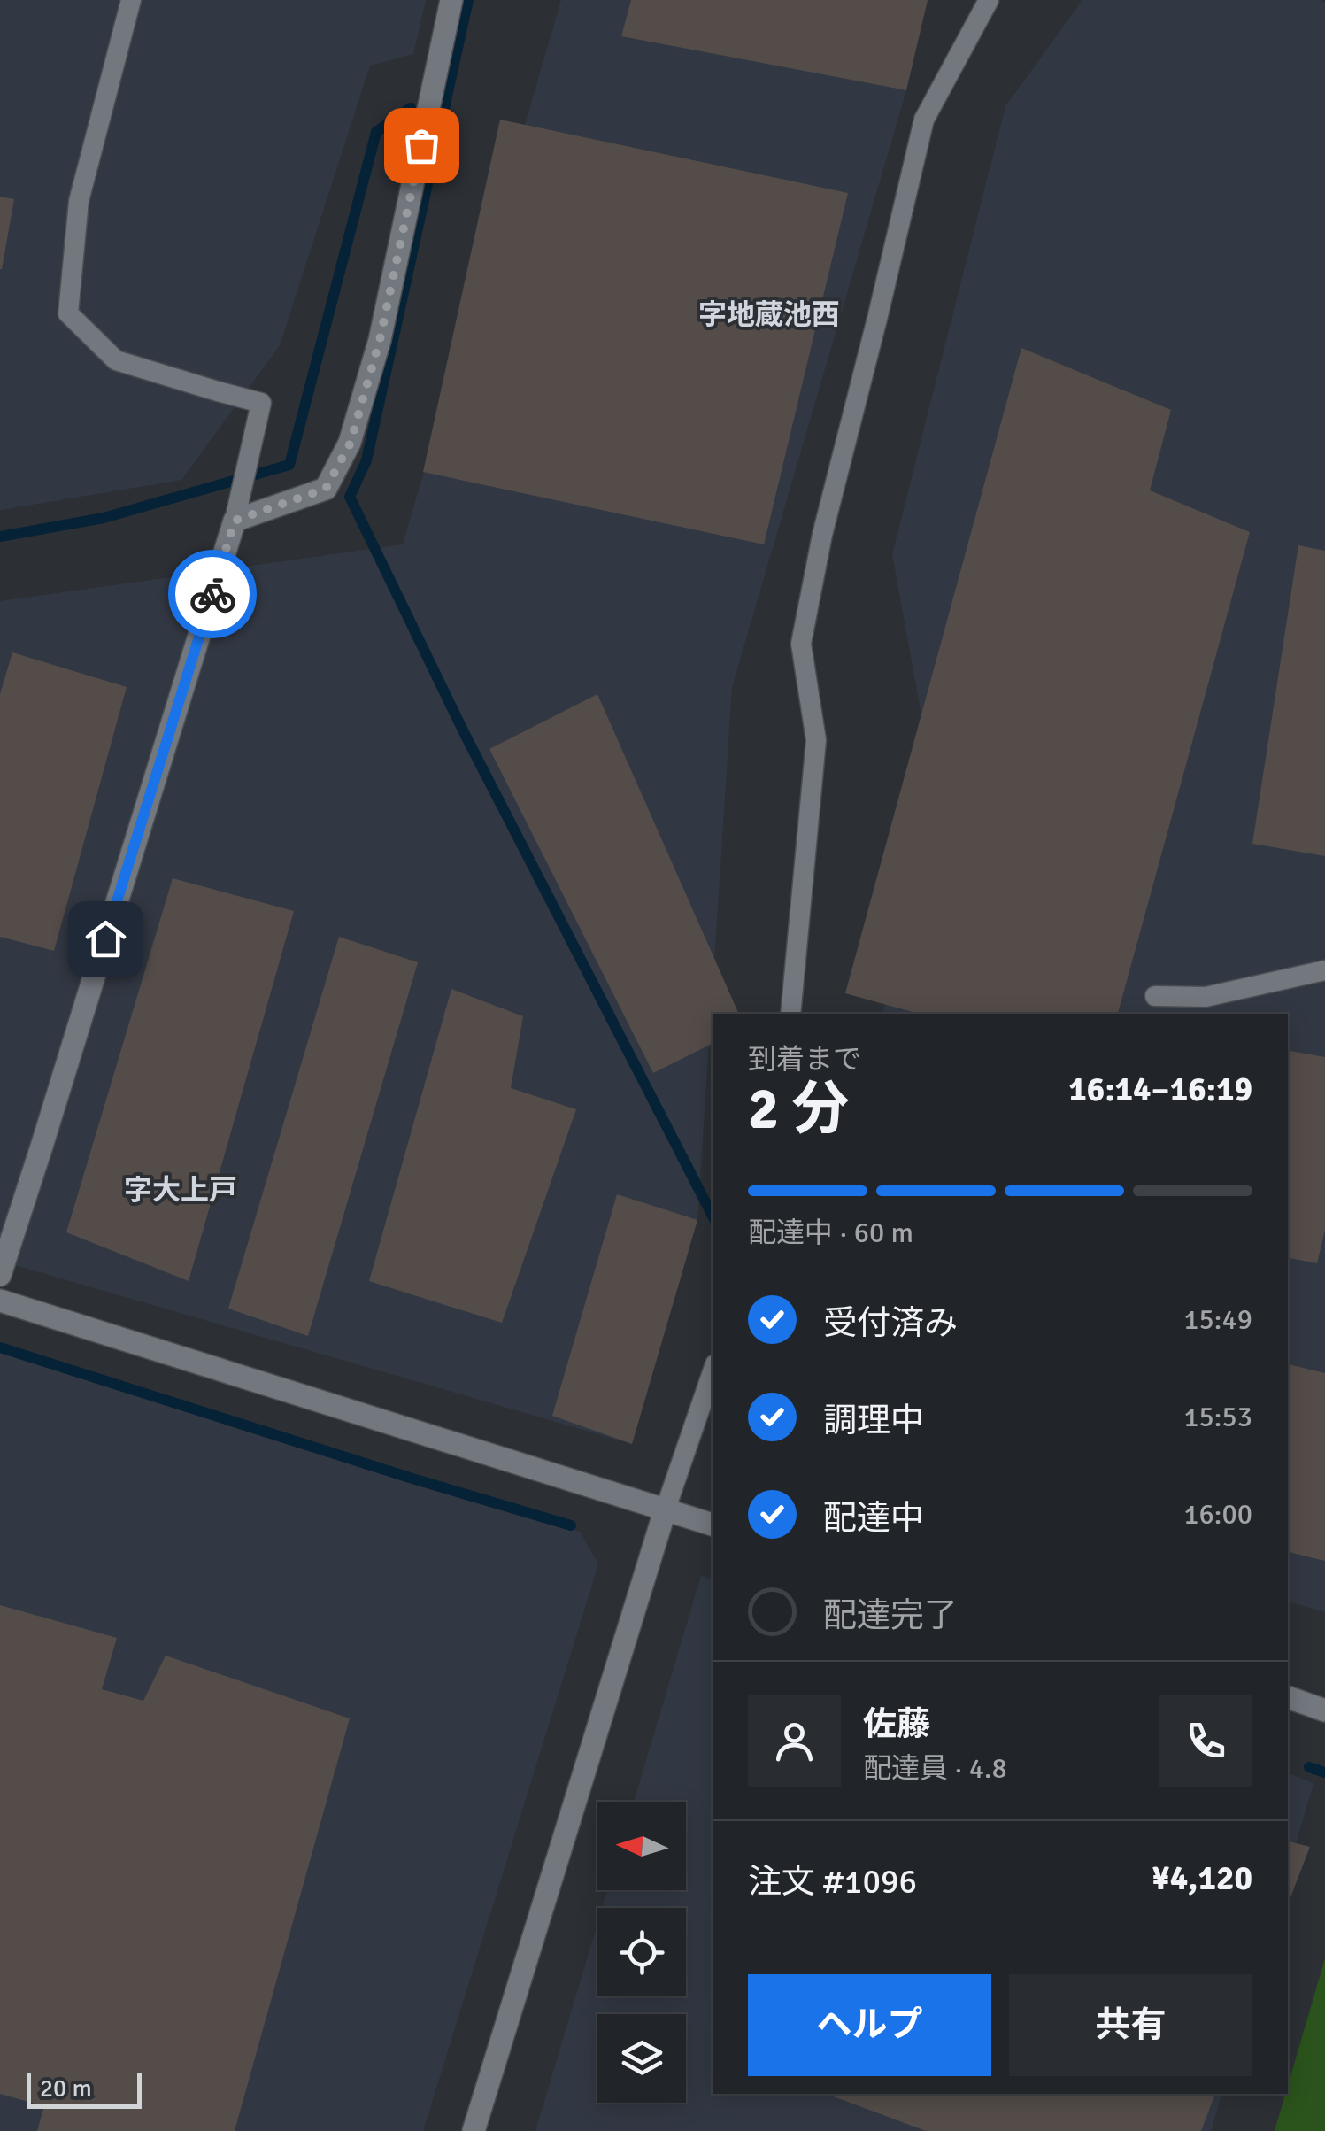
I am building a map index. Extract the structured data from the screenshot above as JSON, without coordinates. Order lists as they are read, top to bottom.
{
  "districts": ["字地蔵池西", "字大上戸"],
  "scale_bar": "20 m",
  "north": "left",
  "page": {
    "heading": ["2 分", "到着まで", "16:14–16:19"],
    "panel": [
      "佐藤",
      "配達員 · 4.8",
      "注文 #1096",
      "¥4,120"
    ],
    "bar": "配達中 · 60 m",
    "list": [
      ["受付済み", "15:49"],
      ["調理中", "15:53"],
      ["配達中", "16:00"],
      "配達完了"
    ],
    "buttons": ["ヘルプ", "共有"],
    "scale": "20 m"
  }
}
